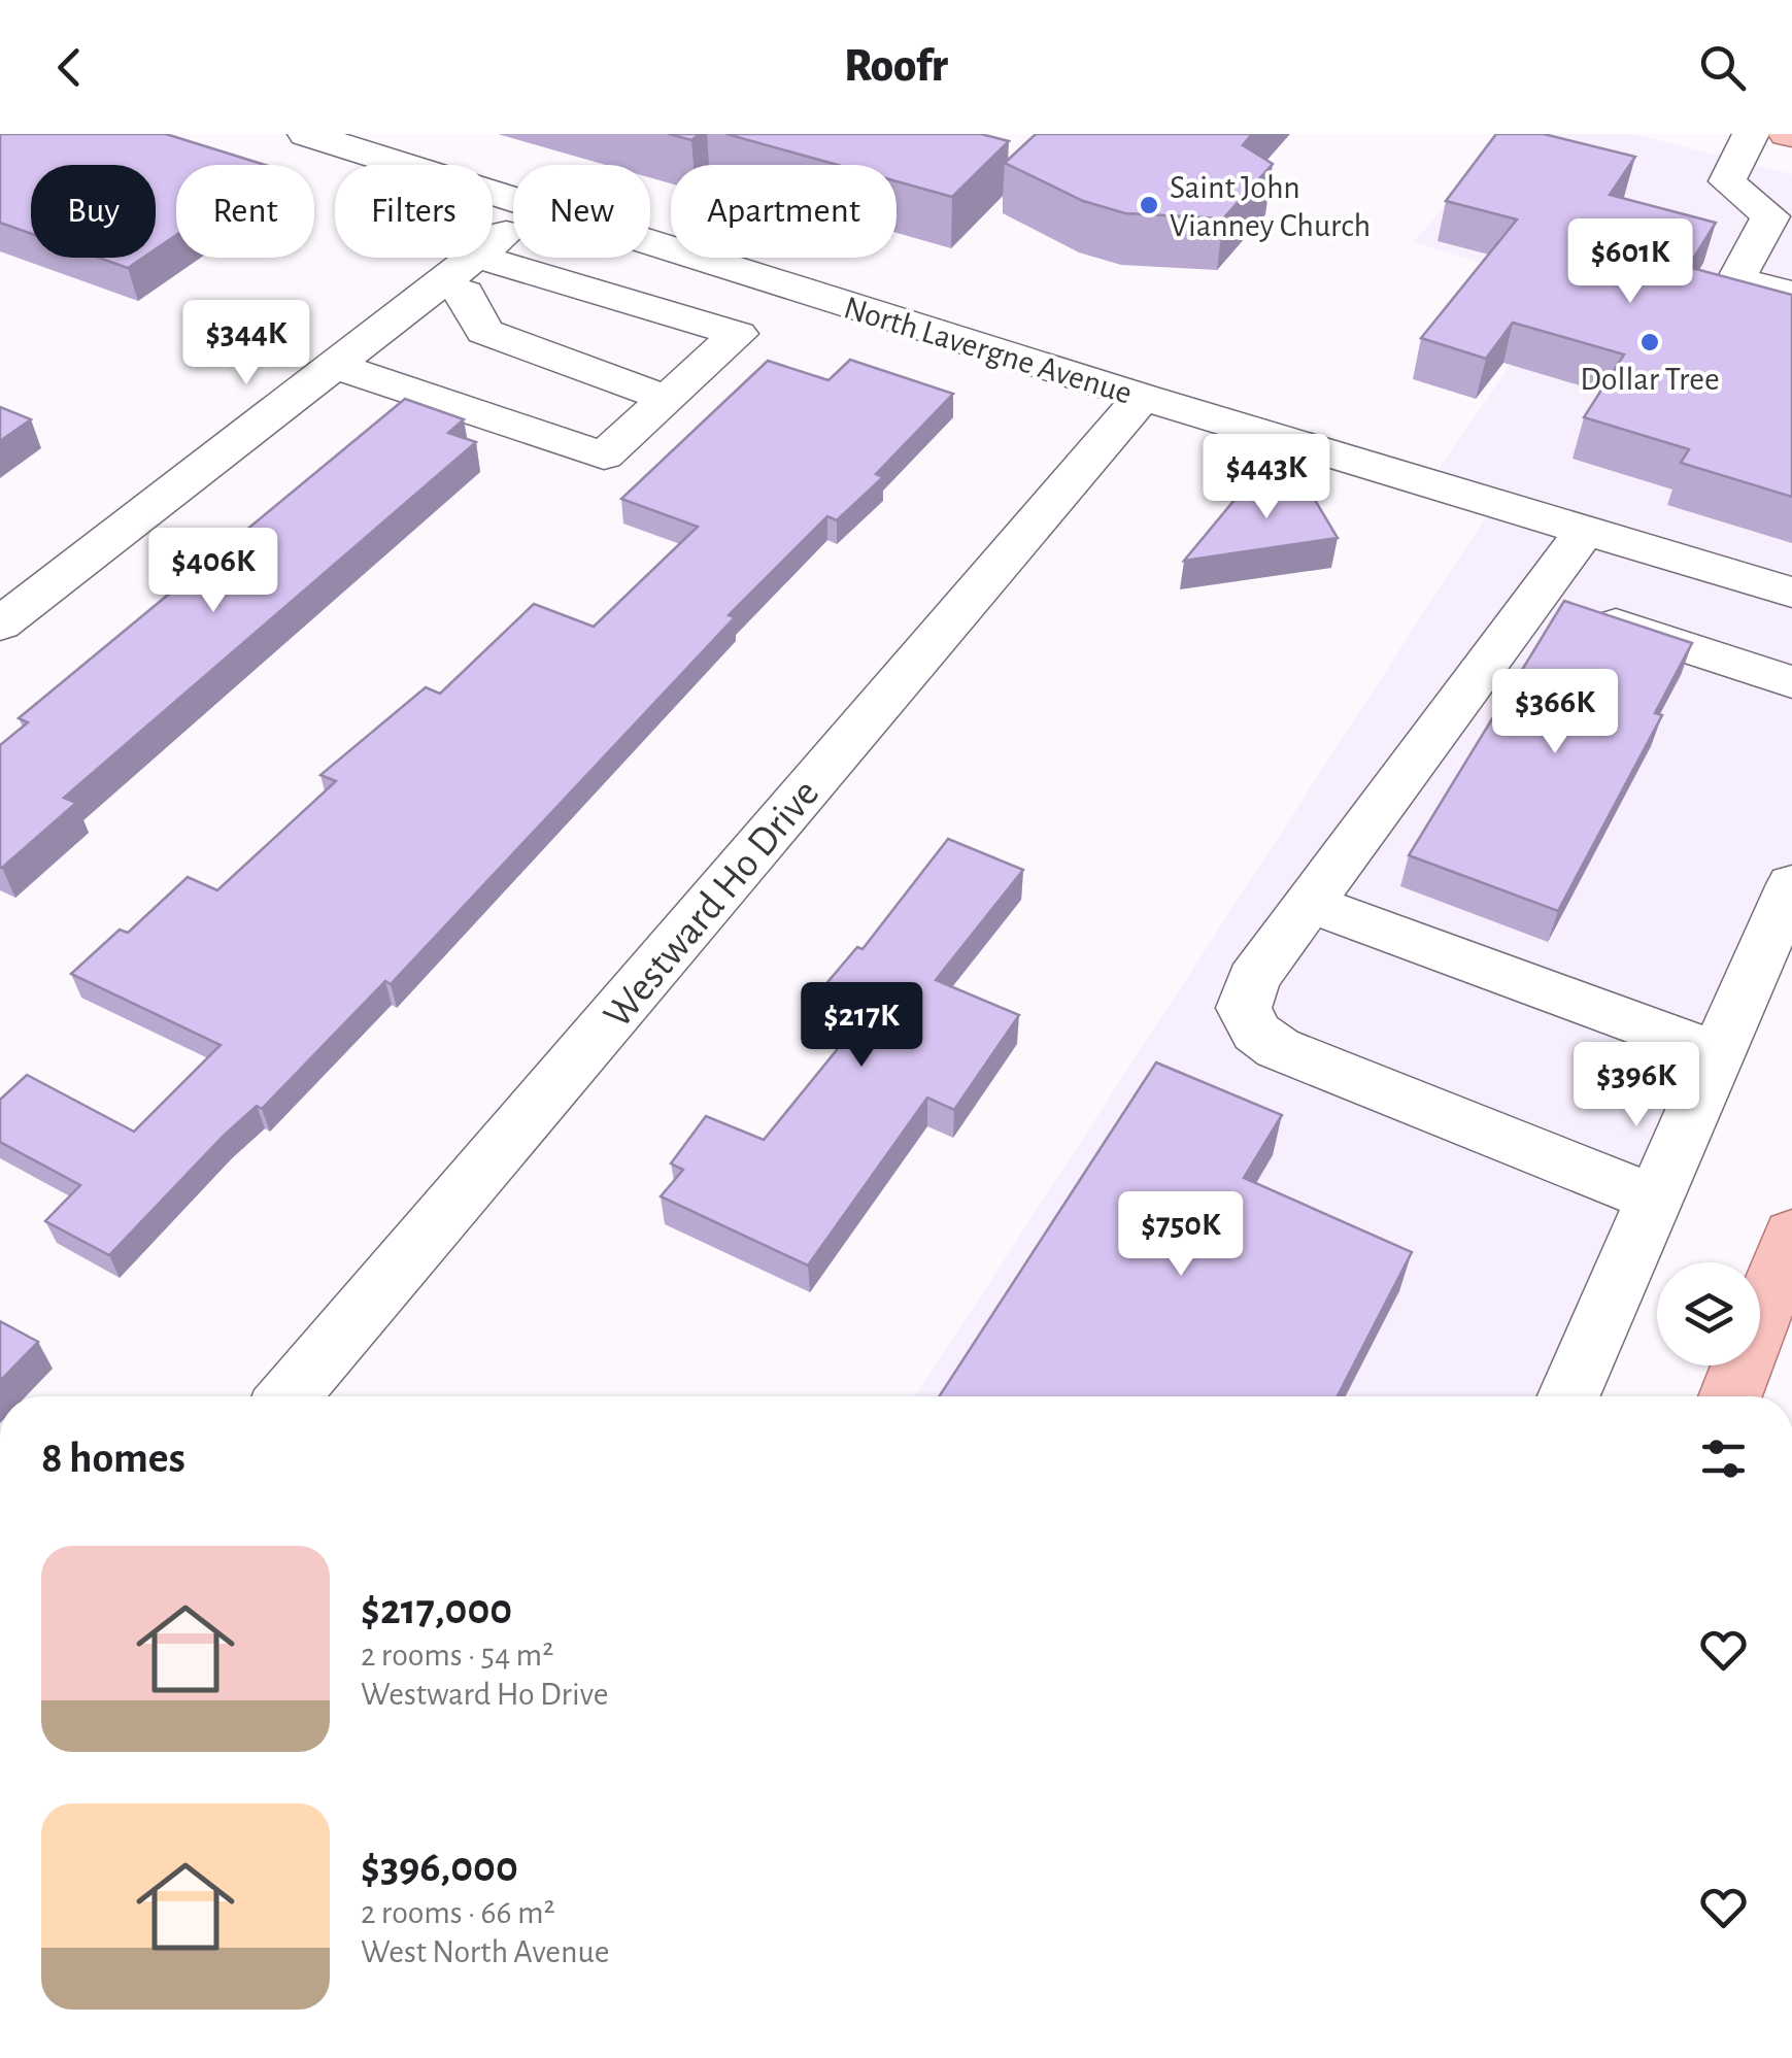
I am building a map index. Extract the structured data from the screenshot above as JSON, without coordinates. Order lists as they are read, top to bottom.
{
  "streets": {
    "street": ["North Lavergne Avenue", "Westward Ho Drive"]
  },
  "crossings": [
    ["North Lavergne Avenue", "Westward Ho Drive"]
  ],
  "places": ["Saint John Vianney Church", "Dollar Tree"],
  "page": {
    "header": "Roofr",
    "chip": [
      "Buy",
      "Rent",
      "Filters",
      "New",
      "Apartment"
    ],
    "price": [
      "$601K",
      "$344K",
      "$443K",
      "$406K",
      "$366K",
      "$217K",
      "$396K",
      "$750K"
    ],
    "heading": "8 homes",
    "list": [
      {
        "name": "$217,000",
        "note": "2 rooms · 54 m² · Westward Ho Drive"
      },
      {
        "name": "$396,000",
        "note": "2 rooms · 66 m² · West North Avenue"
      }
    ]
  }
}
